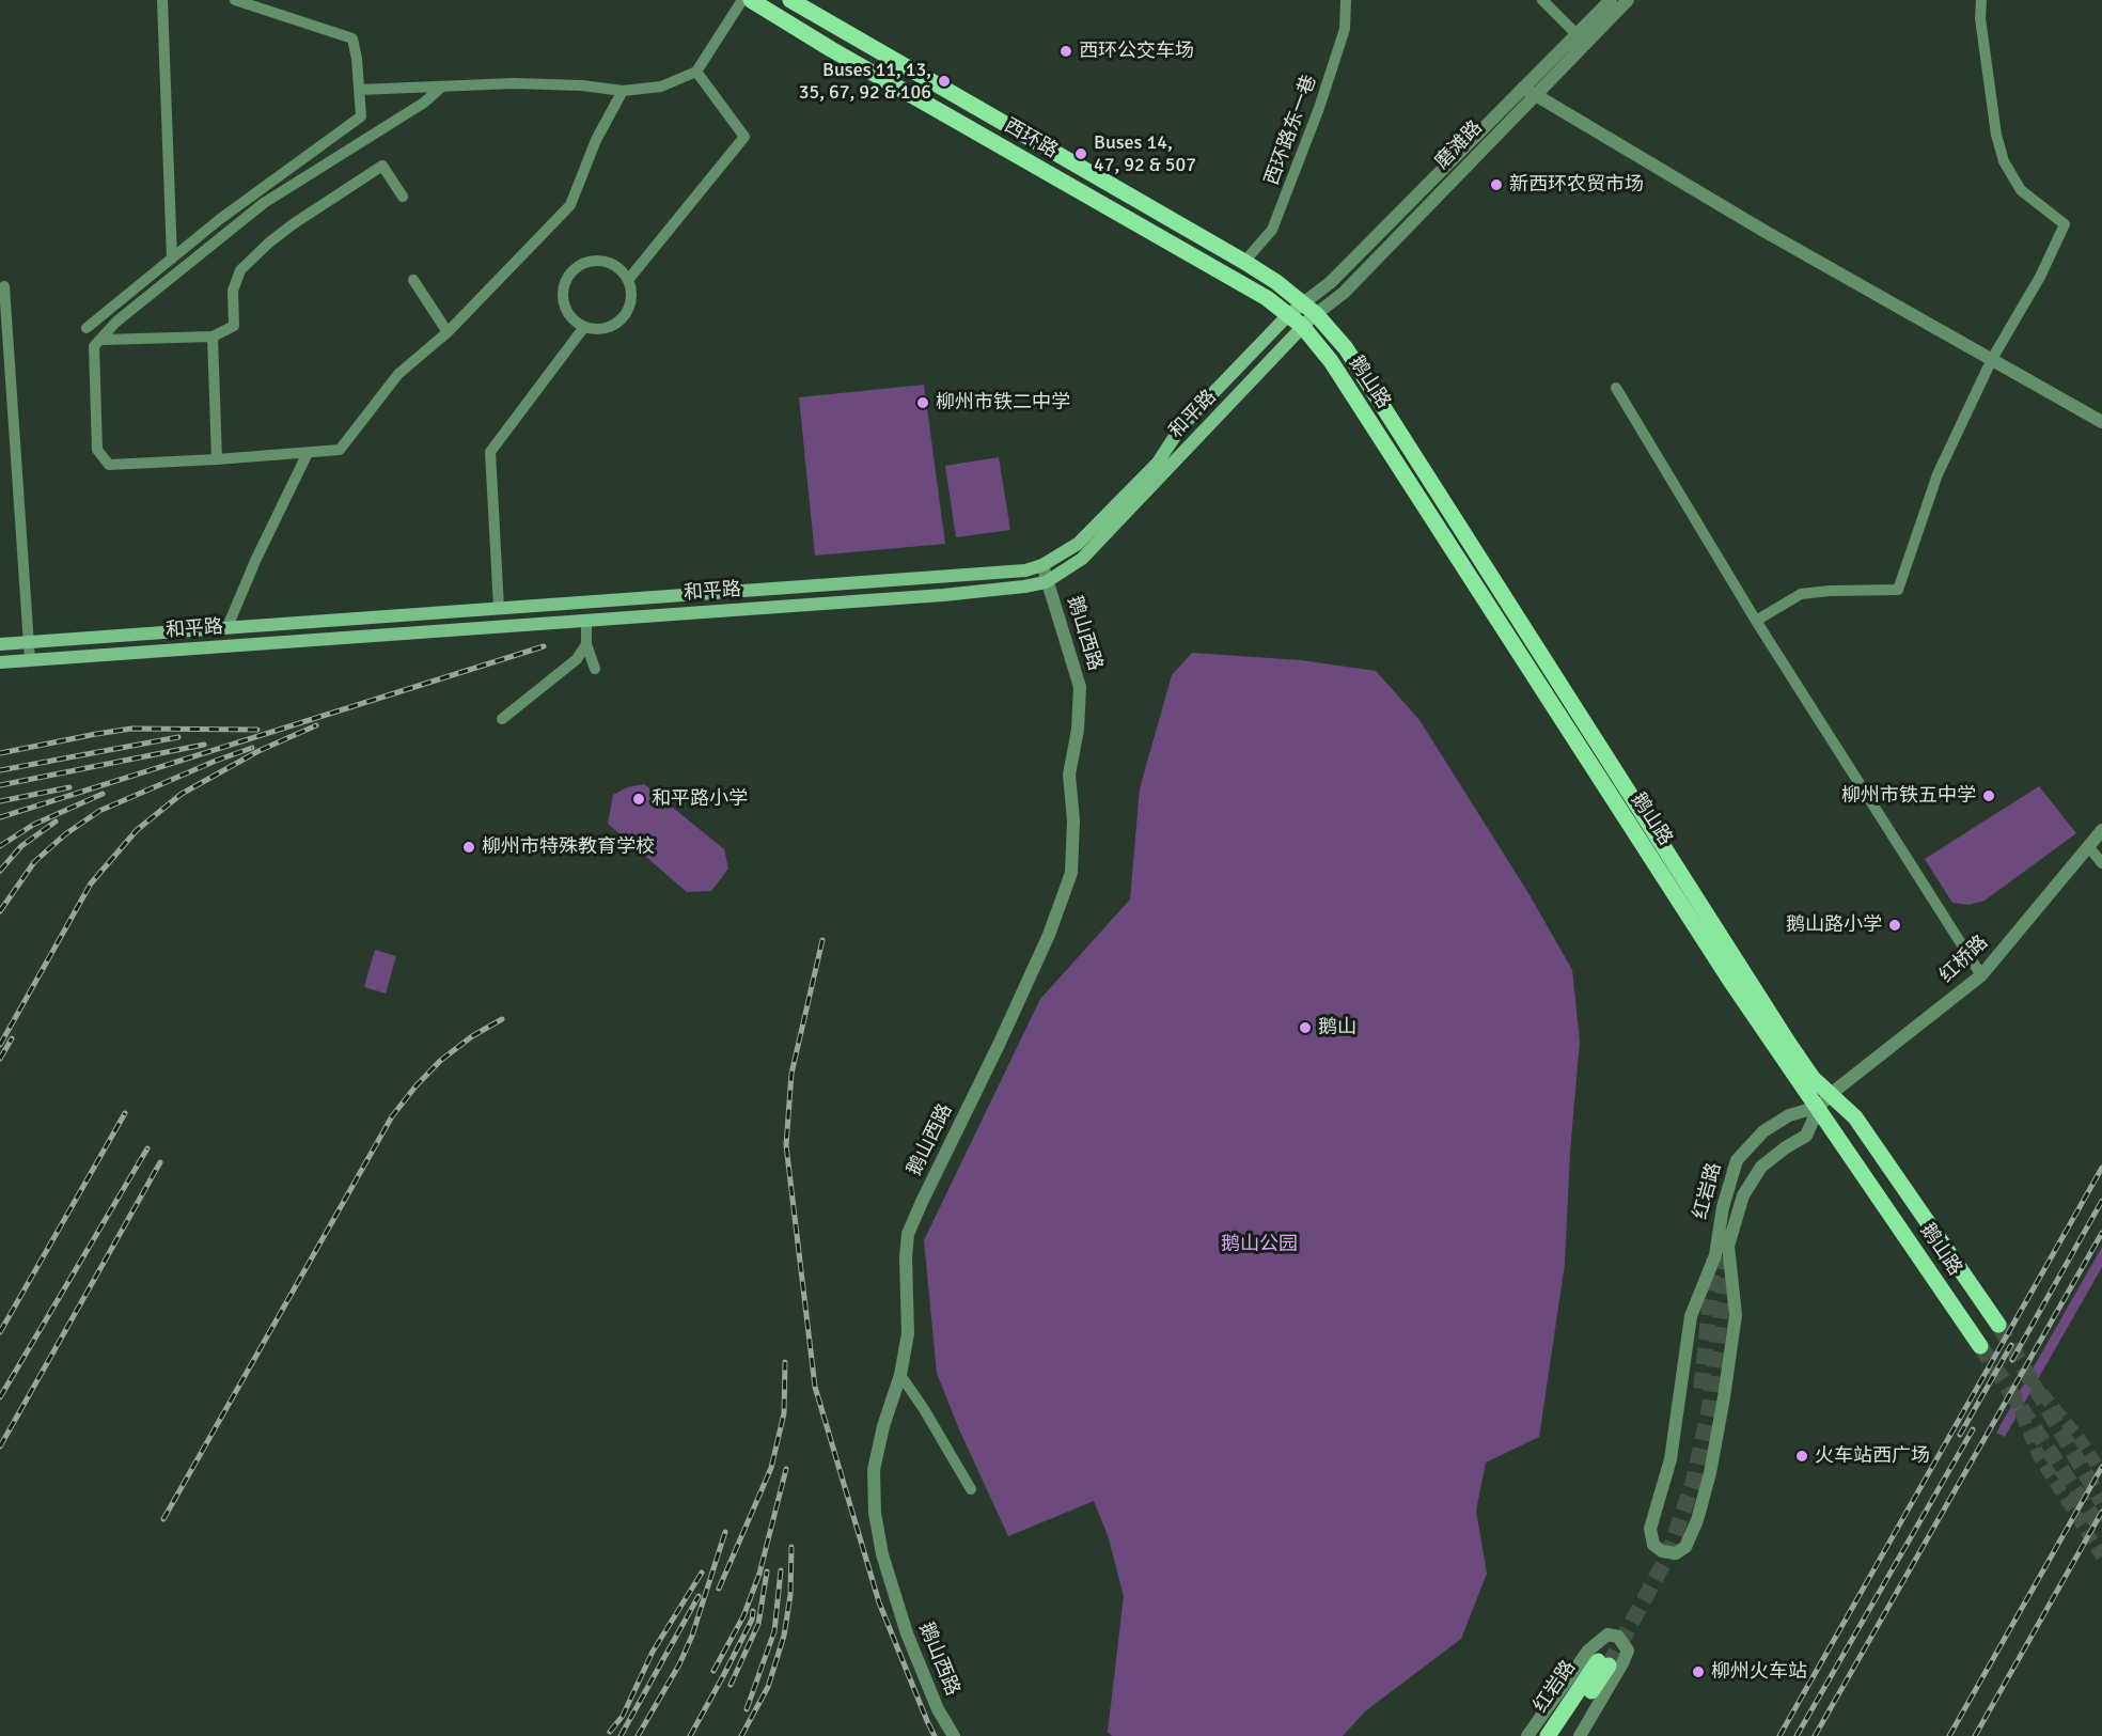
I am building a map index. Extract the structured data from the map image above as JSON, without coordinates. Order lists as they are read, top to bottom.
{
  "streets": {
    "main road": [
      "西环路",
      "鹅山路",
      "和平路",
      "红岩路"
    ],
    "street": [
      "西环路东一巷",
      "磨滩路",
      "鹅山西路",
      "红桥路"
    ]
  },
  "crossings": [
    ["西环路东一巷", "西环路"],
    ["西环路", "磨滩路"],
    ["西环路", "鹅山路"],
    ["西环路", "和平路"],
    ["磨滩路", "鹅山路"],
    ["磨滩路", "和平路"],
    ["鹅山路", "和平路"],
    ["鹅山路", "红桥路"],
    ["鹅山路", "红岩路"],
    ["和平路", "鹅山西路"],
    ["红桥路", "红岩路"]
  ],
  "parks": ["鹅山公园"],
  "places": [
    "西环公交车场",
    "Buses 11, 13, 35, 67, 92 & 106",
    "Buses 14, 47, 92 & 507",
    "新西环农贸市场",
    "柳州市铁二中学",
    "柳州市铁五中学",
    "和平路小学",
    "柳州市特殊教育学校",
    "鹅山路小学",
    "鹅山",
    "火车站西广场",
    "柳州火车站"
  ]
}
